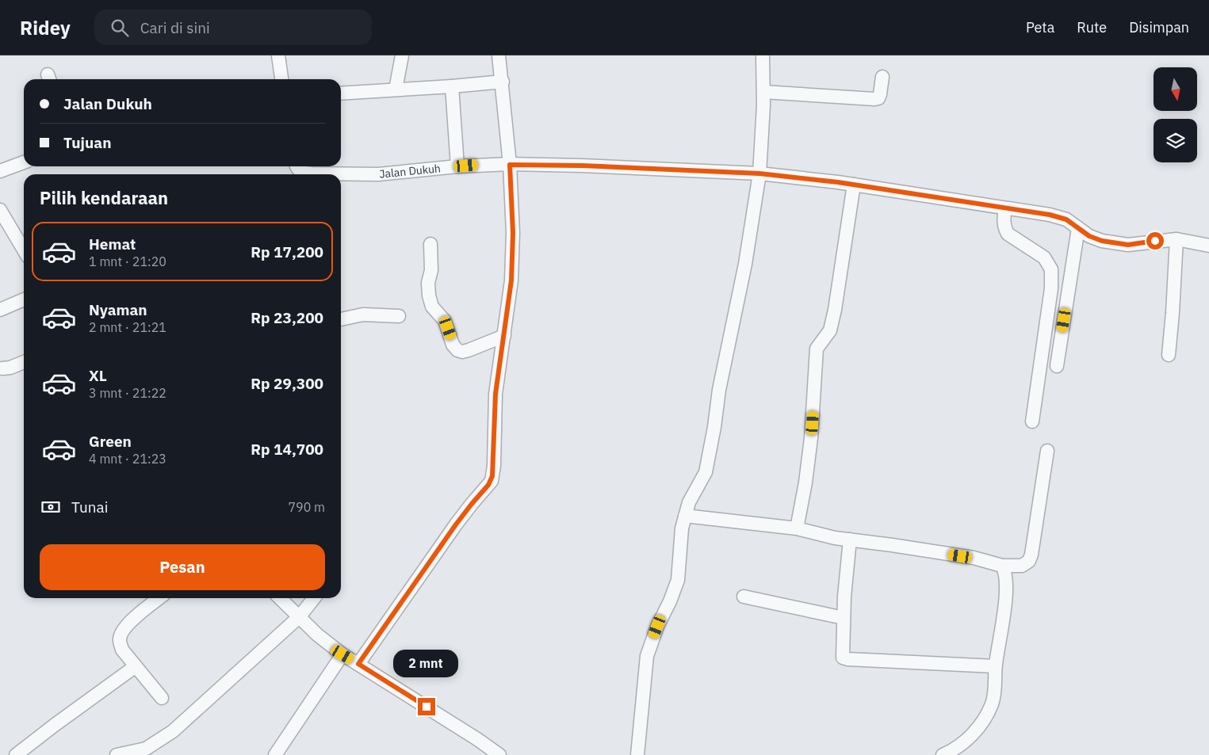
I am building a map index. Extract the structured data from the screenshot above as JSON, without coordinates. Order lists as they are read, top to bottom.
{
  "streets": {
    "street": ["Jalan Dukuh"]
  },
  "north": "bottom",
  "page": {
    "header": "Ridey",
    "search": "Cari di sini",
    "nav": ["Peta", "Rute", "Disimpan"],
    "banner": ["Jalan Dukuh", "Tujuan"],
    "heading": "Pilih kendaraan",
    "list": [
      {
        "name": "Hemat",
        "note": "1 mnt · 21:20",
        "value": "Rp 17,200"
      },
      {
        "name": "Nyaman",
        "note": "2 mnt · 21:21",
        "value": "Rp 23,200"
      },
      {
        "name": "XL",
        "note": "3 mnt · 21:22",
        "value": "Rp 29,300"
      },
      {
        "name": "Green",
        "note": "4 mnt · 21:23",
        "value": "Rp 14,700"
      }
    ],
    "pay": ["Tunai", "790 m"],
    "buttons": "Pesan",
    "bubble": "2 mnt"
  }
}
